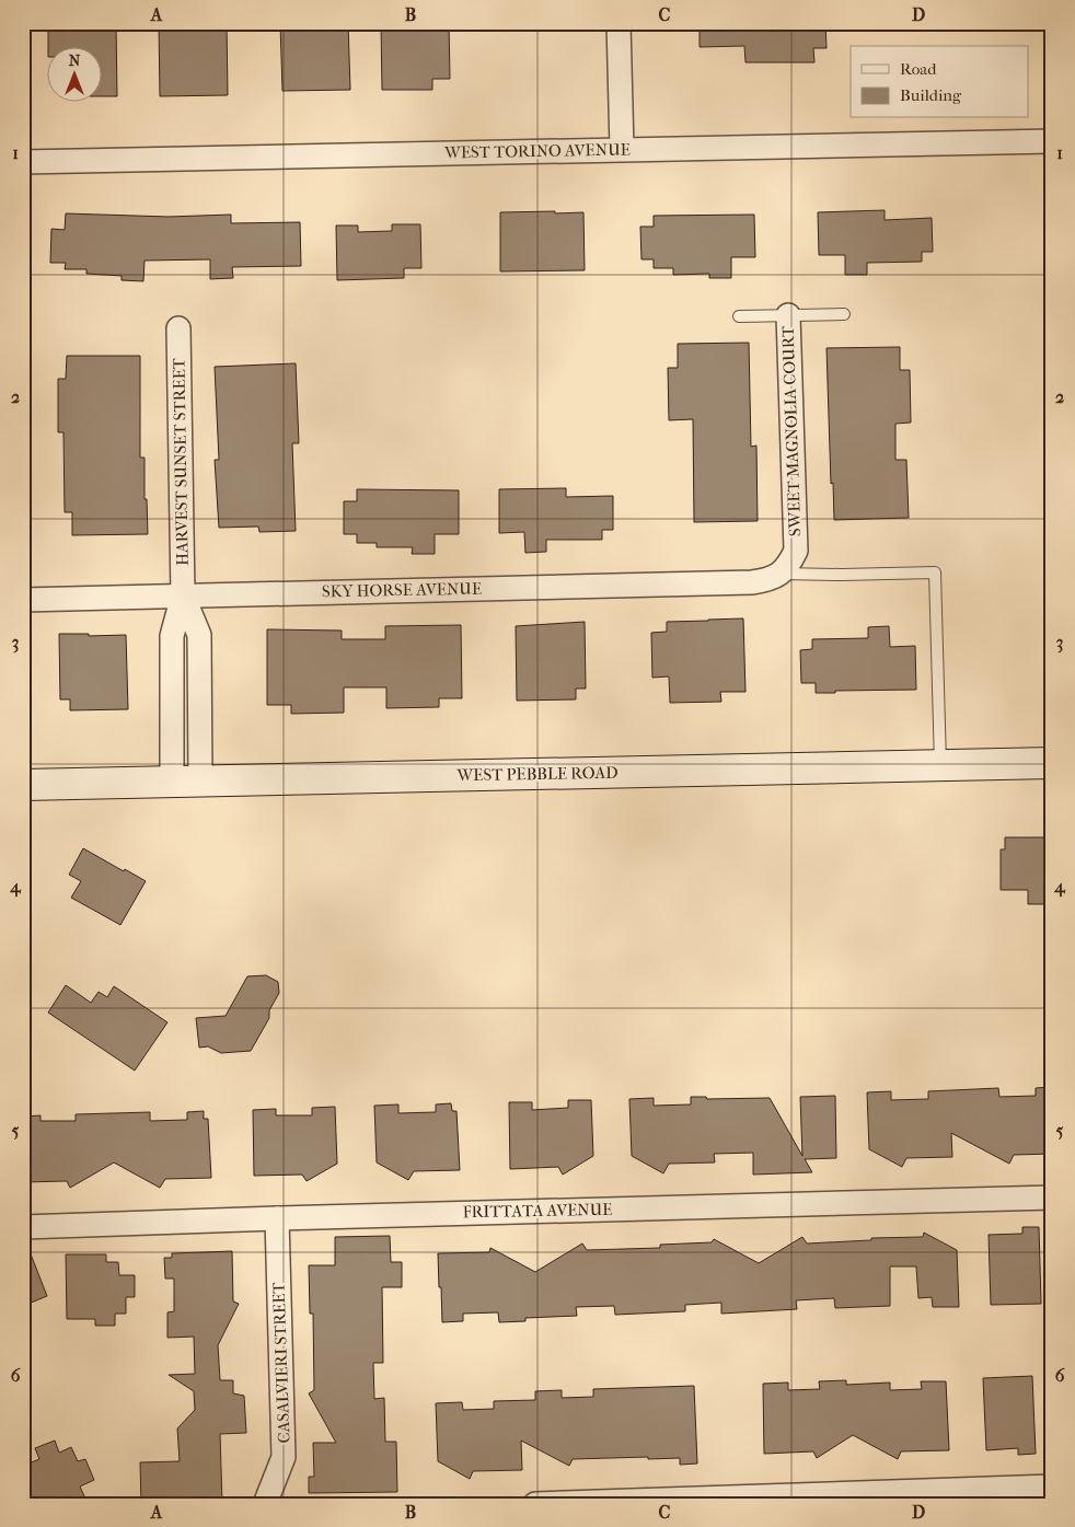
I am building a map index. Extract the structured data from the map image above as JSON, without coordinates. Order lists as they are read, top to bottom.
{
  "streets": {
    "street": [
      "WEST TORINO AVENUE",
      "SWEET MAGNOLIA COURT",
      "HARVEST SUNSET STREET",
      "SKY HORSE AVENUE",
      "WEST PEBBLE ROAD",
      "FRITTATA AVENUE",
      "CASALVIERI STREET"
    ]
  },
  "crossings": [
    ["SWEET MAGNOLIA COURT", "SKY HORSE AVENUE"],
    ["HARVEST SUNSET STREET", "SKY HORSE AVENUE"],
    ["HARVEST SUNSET STREET", "WEST PEBBLE ROAD"],
    ["FRITTATA AVENUE", "CASALVIERI STREET"]
  ],
  "legend": ["Road", "Building"],
  "north": "top",
  "grid": {
    "columns": [
      "A",
      "B",
      "C",
      "D"
    ],
    "rows": [
      "1",
      "2",
      "3",
      "4",
      "5",
      "6"
    ]
  }
}
